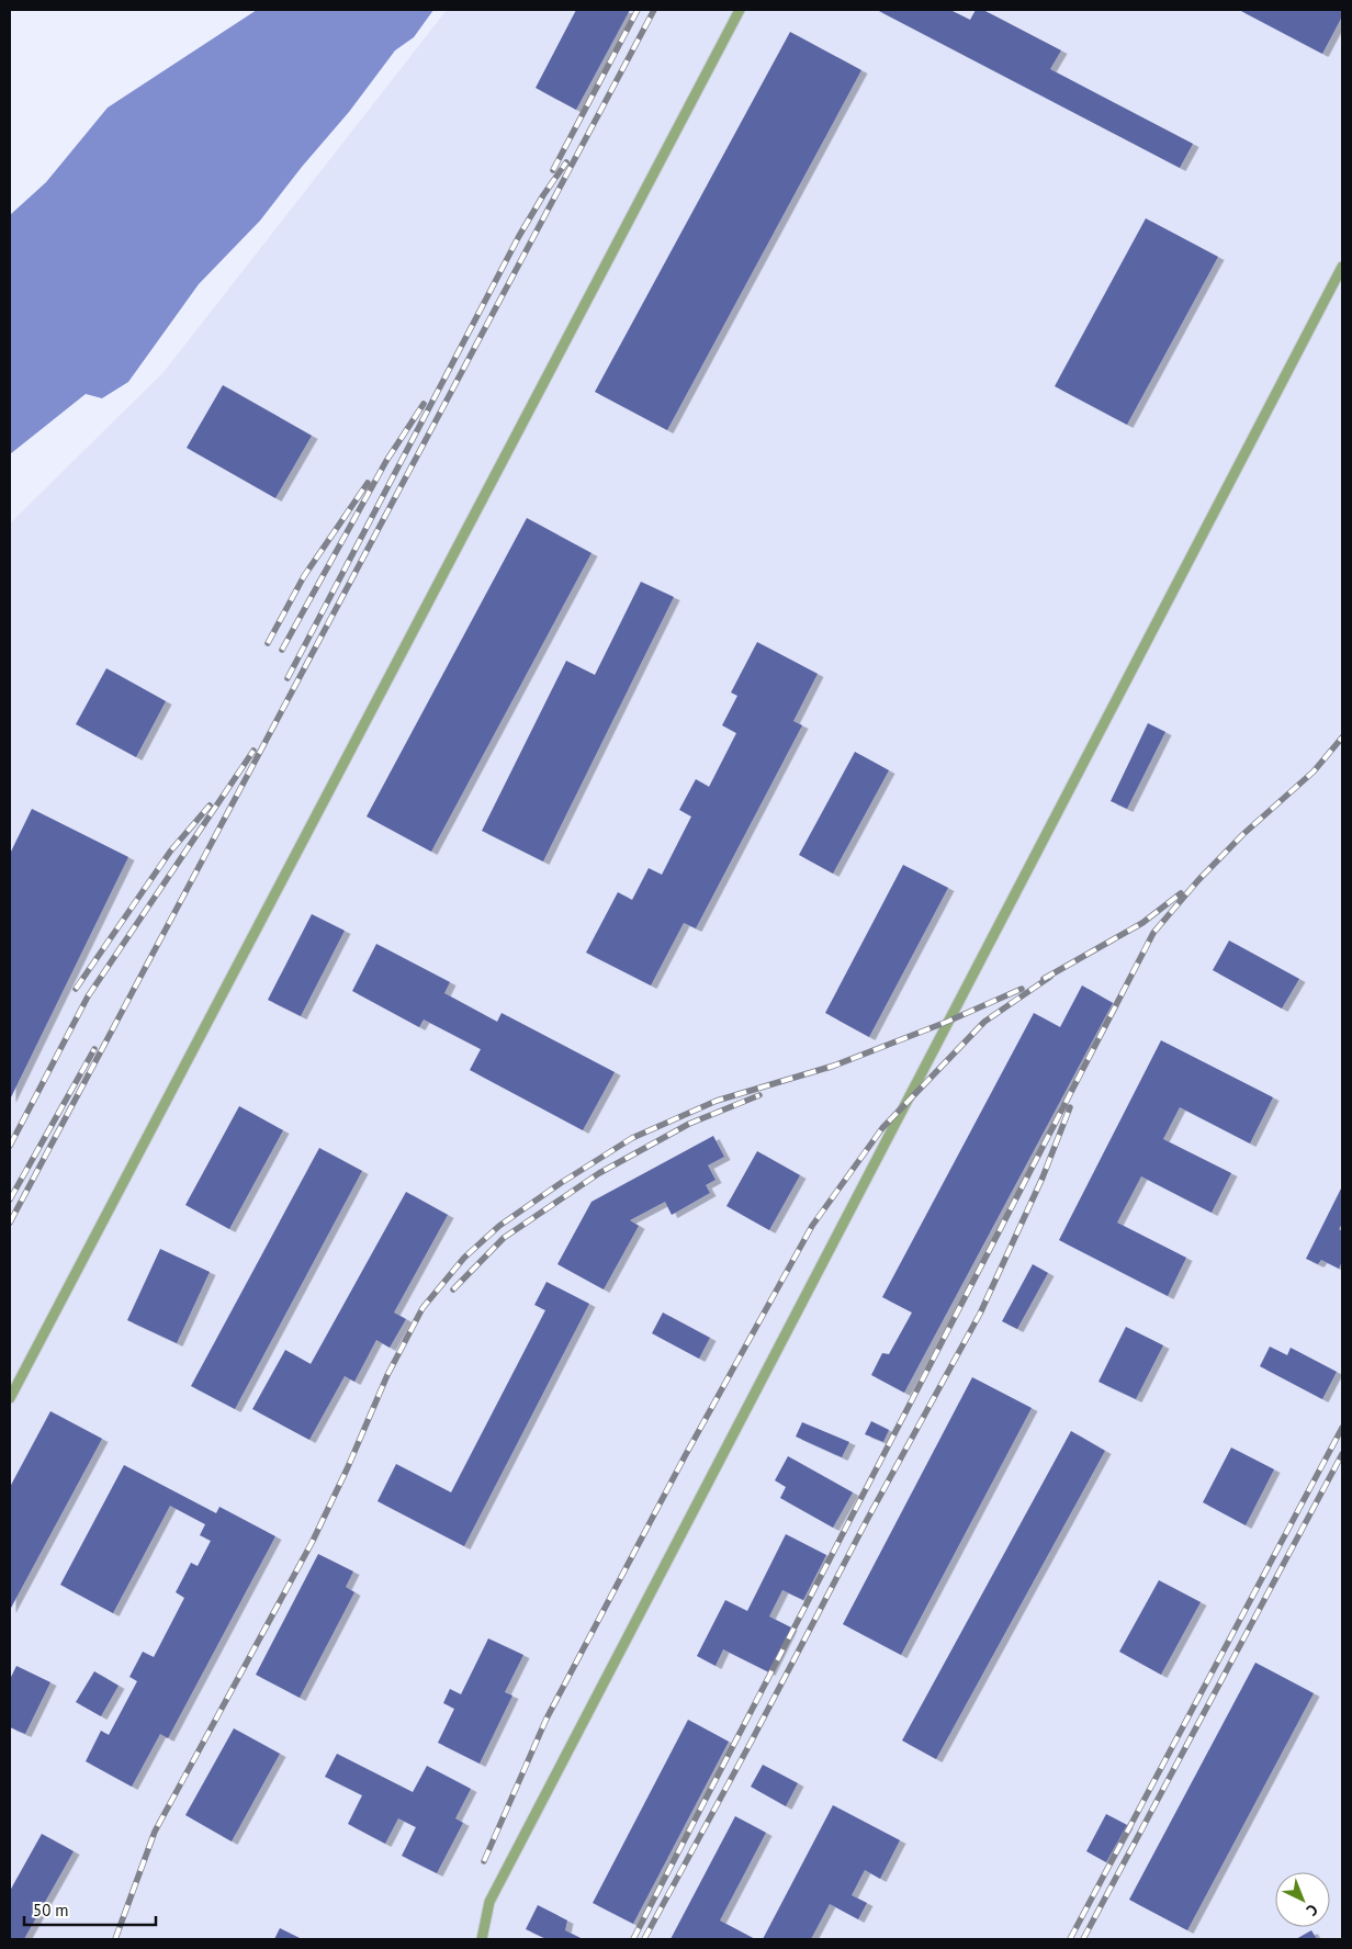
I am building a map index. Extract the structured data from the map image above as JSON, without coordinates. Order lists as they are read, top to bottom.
{
  "scale_bar": "50 m",
  "north": "bottom right"
}
